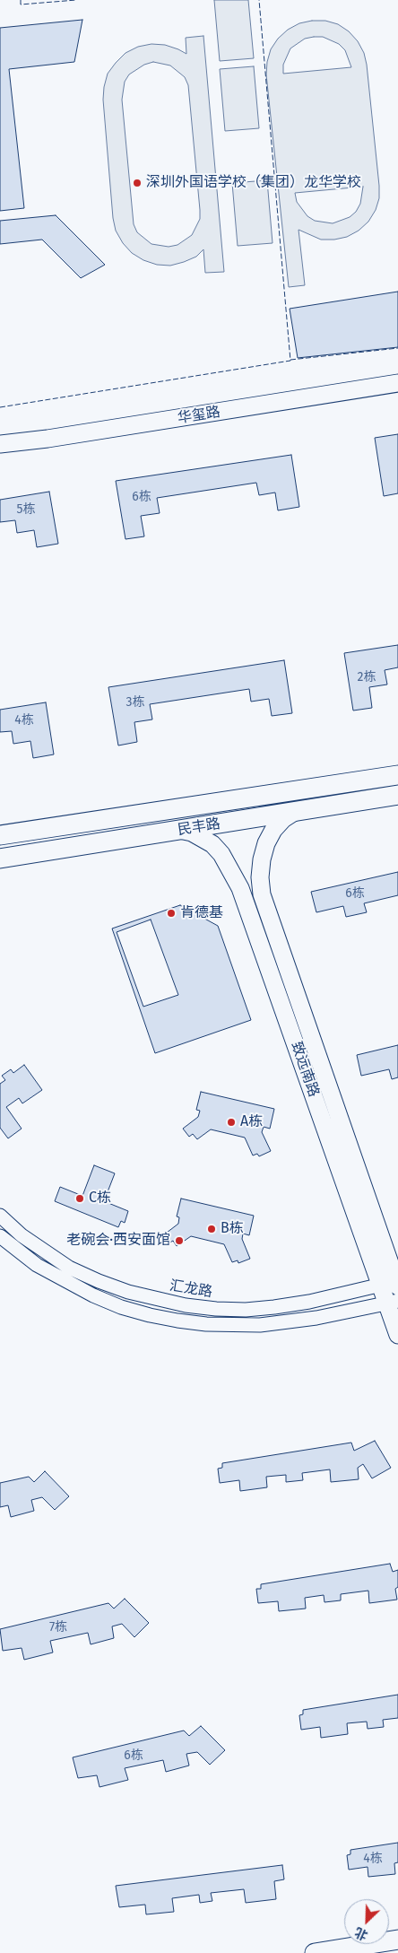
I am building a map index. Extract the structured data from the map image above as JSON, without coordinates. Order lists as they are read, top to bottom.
{
  "streets": {
    "main road": ["民丰路"],
    "street": ["华玺路", "致远南路", "汇龙路"]
  },
  "crossings": [
    ["民丰路", "致远南路"],
    ["致远南路", "汇龙路"]
  ],
  "places": [
    "深圳外国语学校（集团）龙华学校",
    "肯德基",
    "A栋",
    "C栋",
    "B栋",
    "老碗会·西安面馆"
  ],
  "house_numbers": [
    "6栋",
    "5栋",
    "2栋",
    "3栋",
    "4栋",
    "6栋",
    "7栋",
    "6栋",
    "4栋"
  ],
  "north": "bottom left"
}
